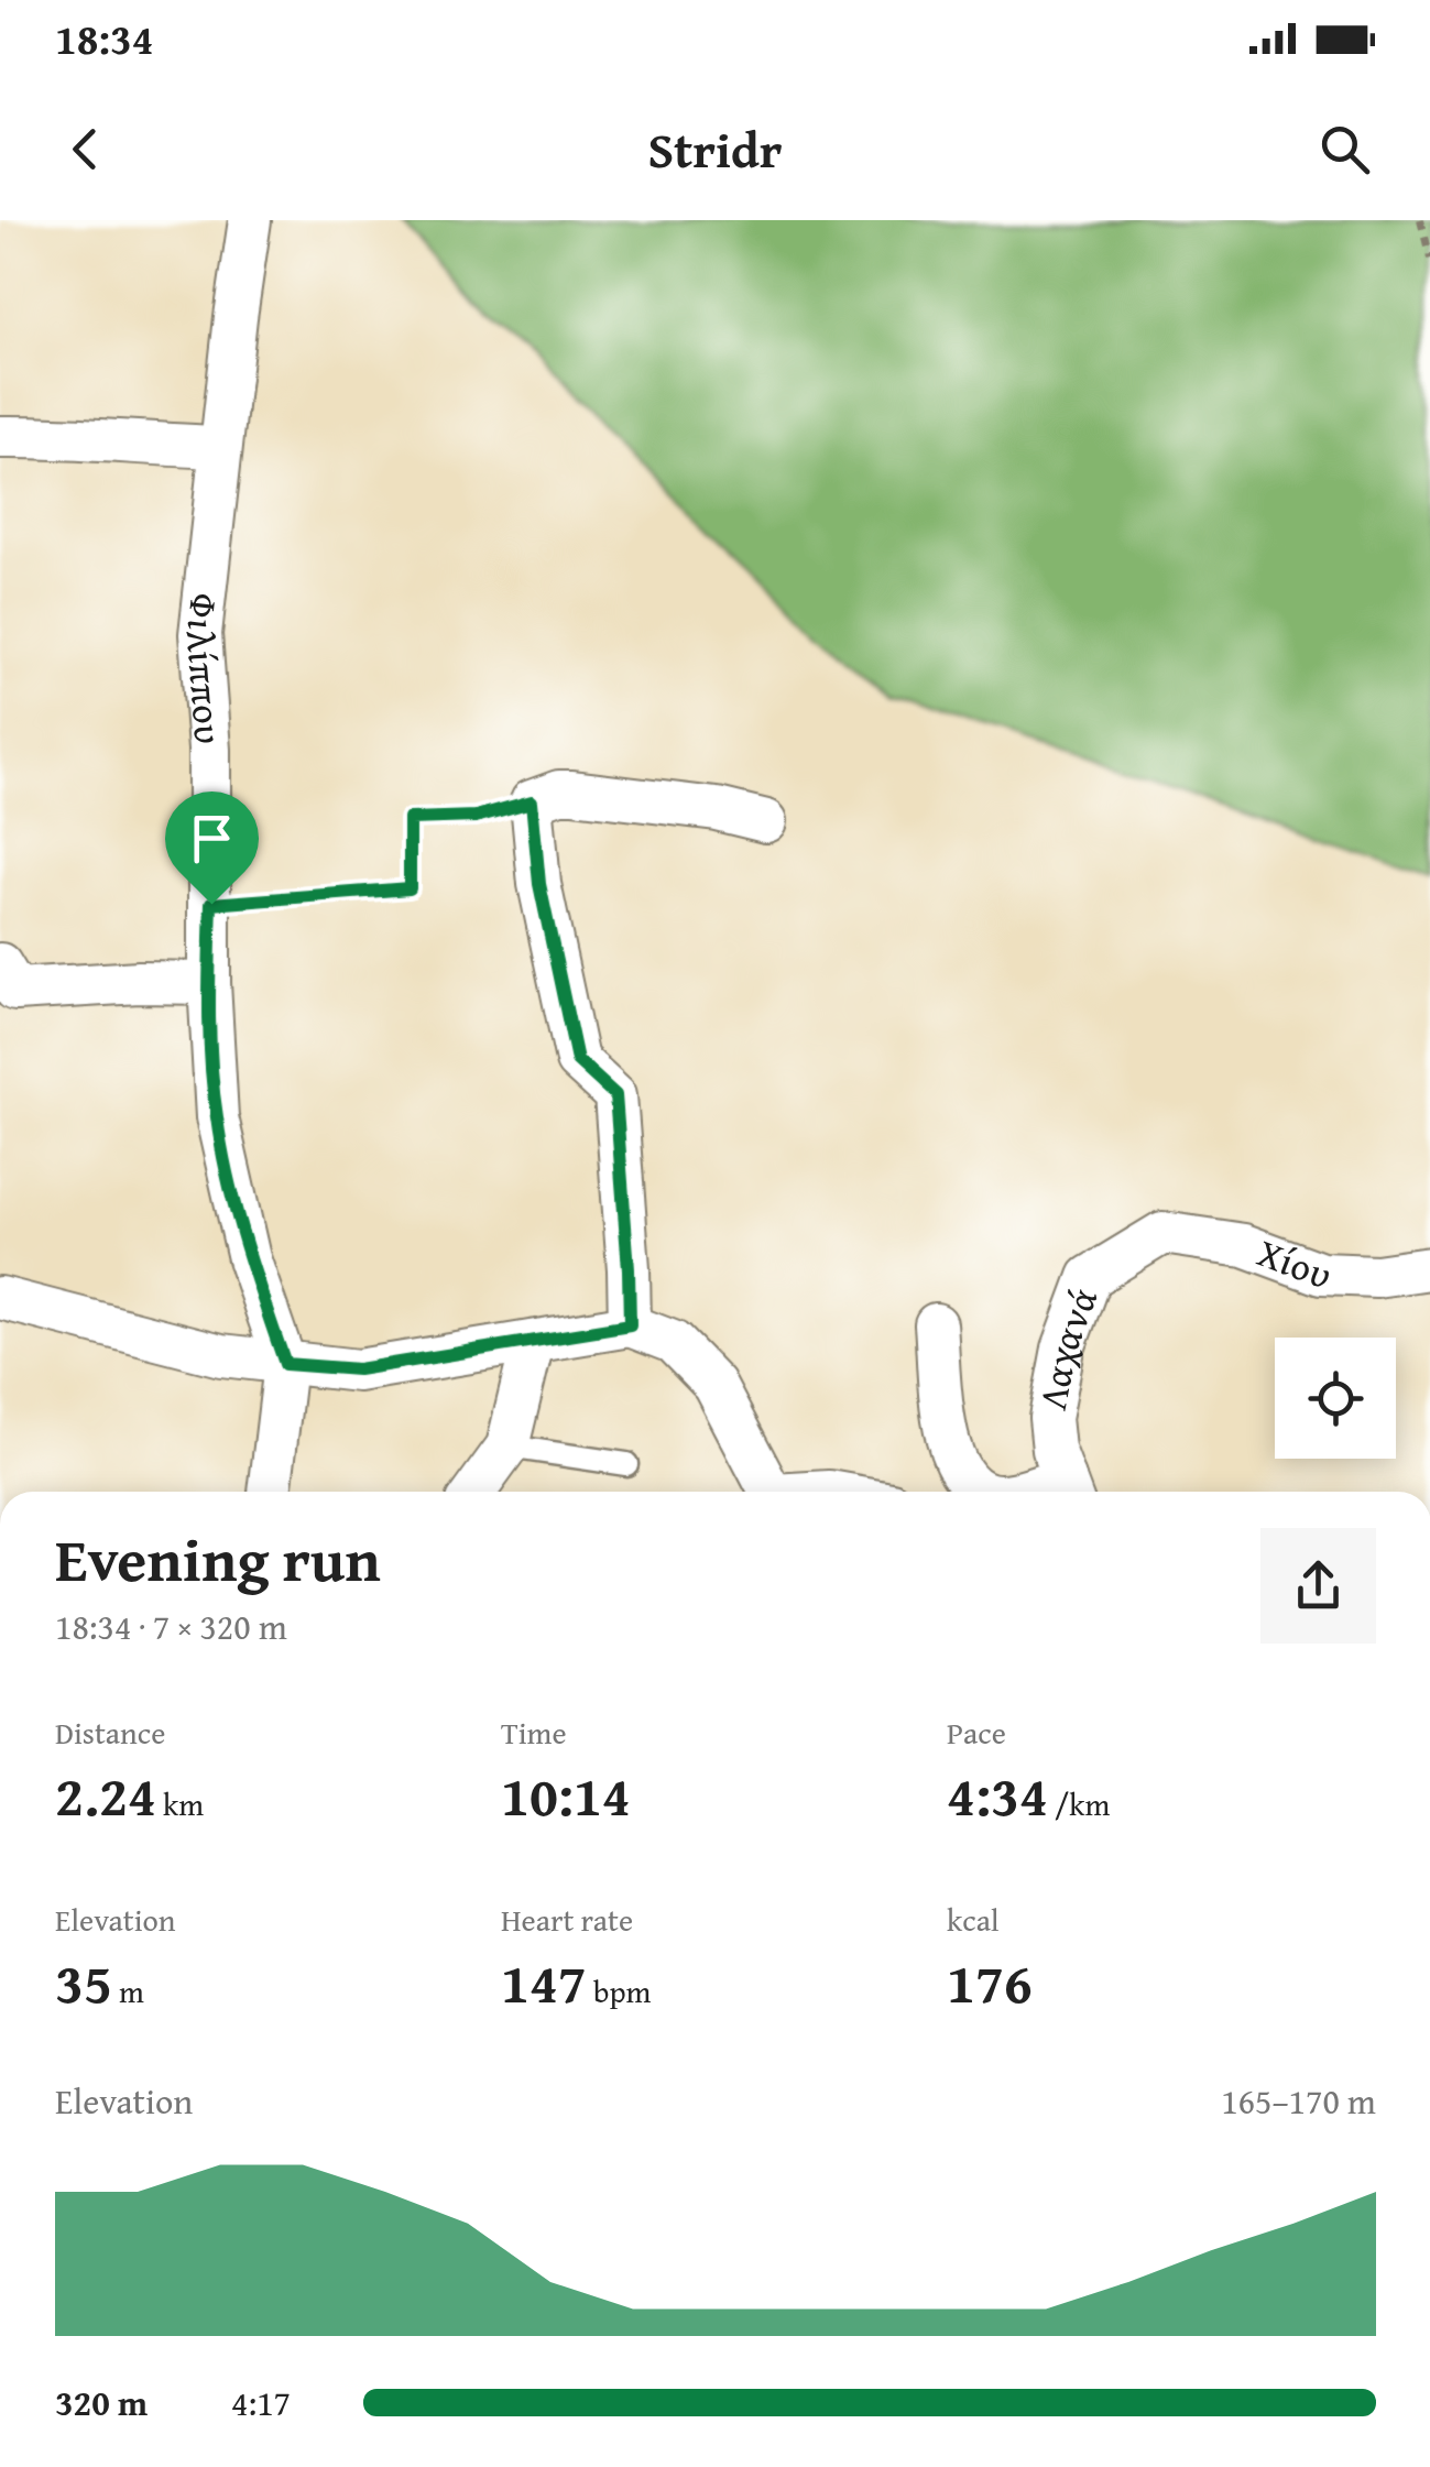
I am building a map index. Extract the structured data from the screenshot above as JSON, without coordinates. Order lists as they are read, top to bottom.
{
  "streets": {
    "street": ["Φιλίππου", "Χίου", "Λαχανά"]
  },
  "crossings": [
    ["Χίου", "Λαχανά"]
  ],
  "page": {
    "status": "18:34",
    "header": "Stridr",
    "heading": ["Evening run", "18:34 · 7 × 320 m"],
    "stats": [
      ["Distance", "2.24 km"],
      ["Time", "10:14"],
      ["Pace", "4:34 /km"],
      ["Elevation", "35 m"],
      ["Heart rate", "147 bpm"],
      ["kcal", "176"]
    ],
    "chart": ["Elevation", "165–170 m"],
    "list": [
      {
        "name": "320 m",
        "note": "4:17"
      }
    ]
  }
}
